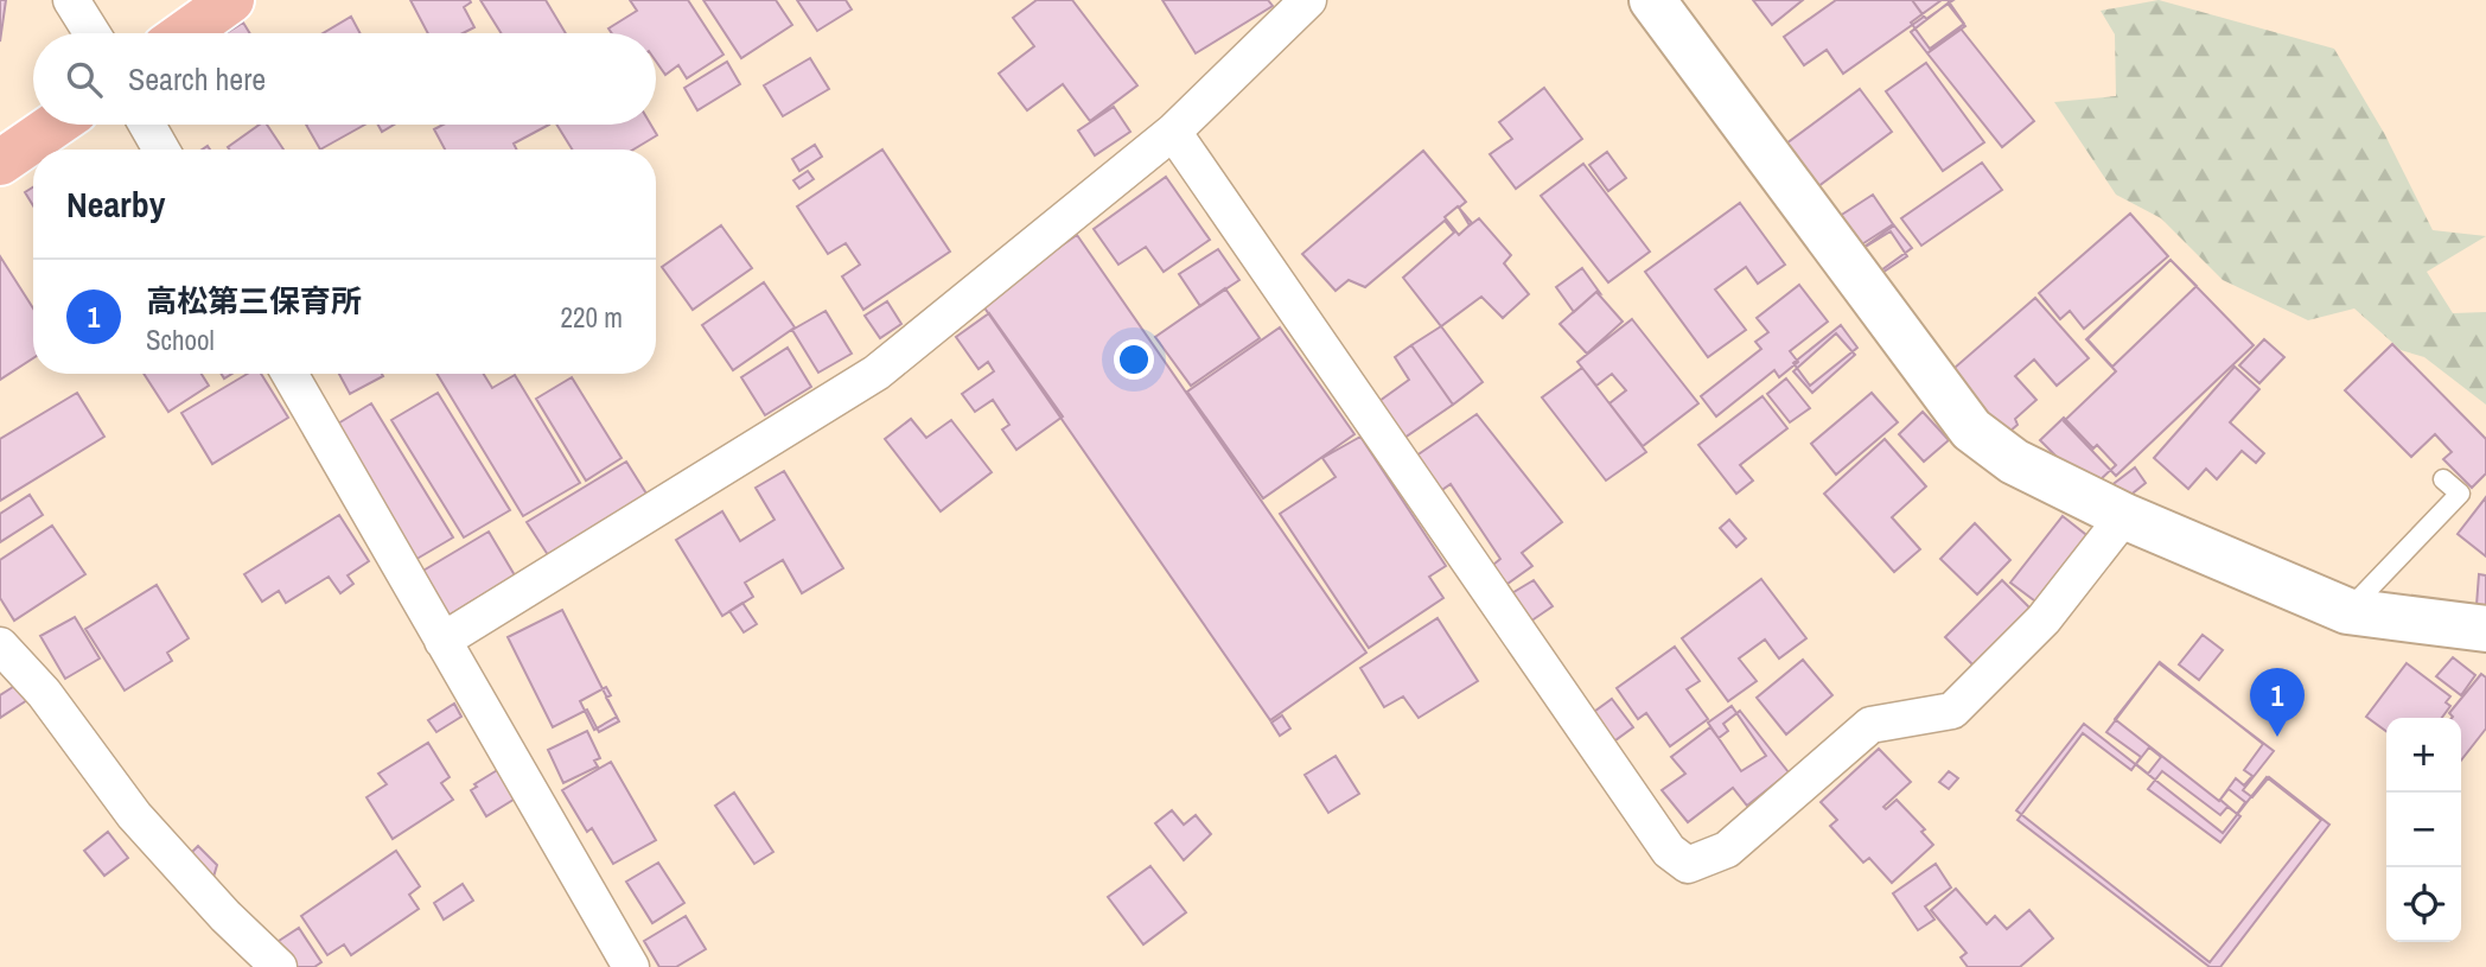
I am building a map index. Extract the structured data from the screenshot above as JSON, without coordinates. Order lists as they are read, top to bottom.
{
  "page": {
    "search": "Search here",
    "heading": "Nearby",
    "list": [
      {
        "mark": "1",
        "name": "高松第三保育所",
        "note": "School",
        "value": "220 m"
      }
    ],
    "pins": "1",
    "map_buttons": ["+", "−"]
  }
}
